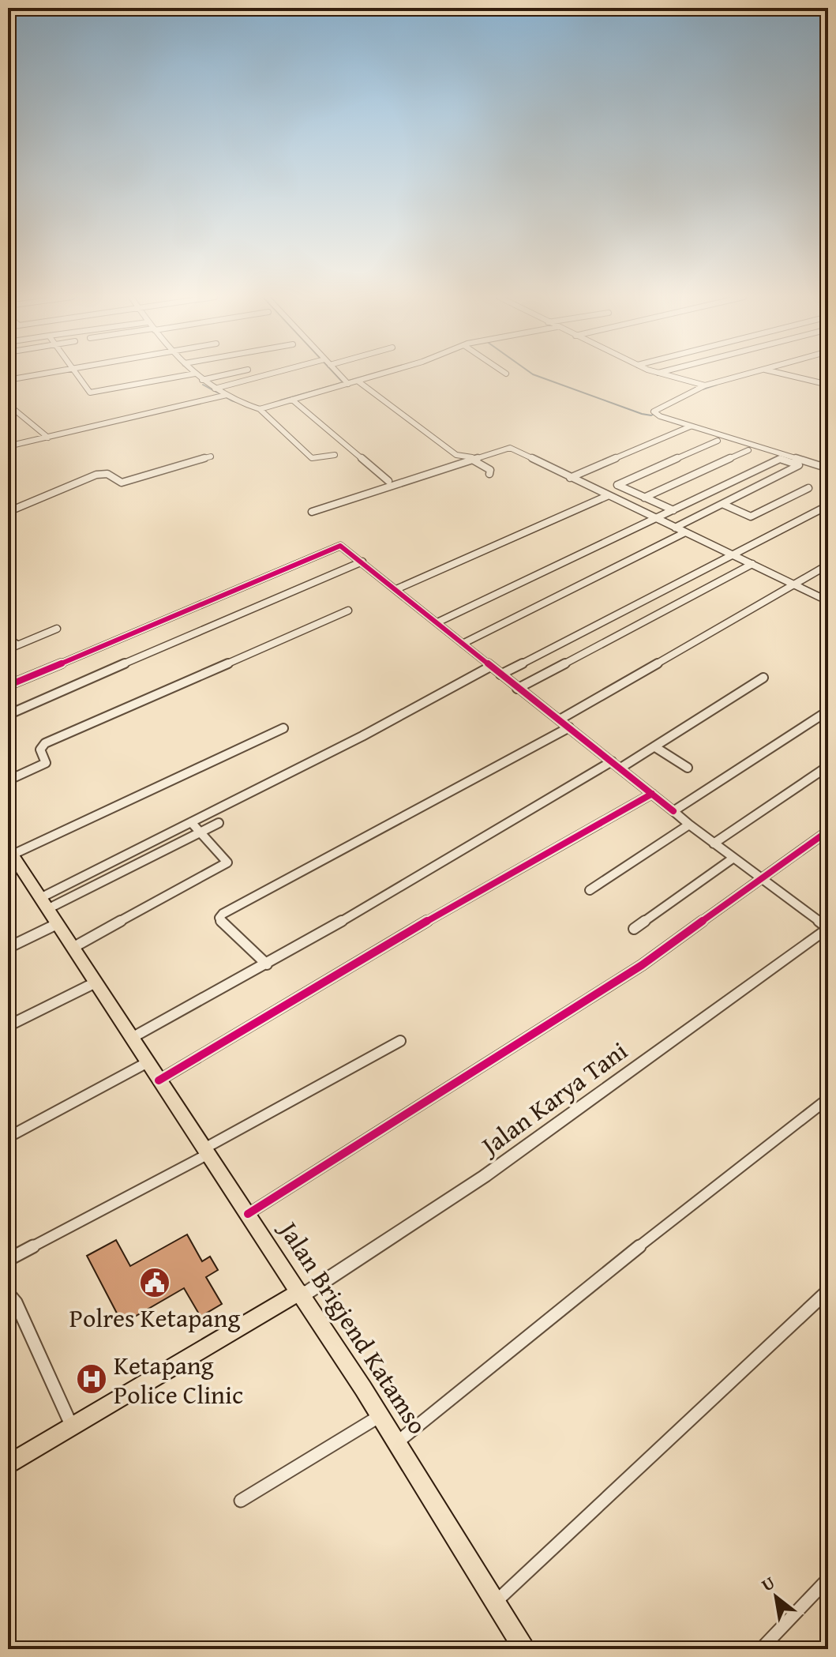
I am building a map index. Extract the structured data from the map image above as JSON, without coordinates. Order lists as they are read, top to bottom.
{
  "streets": {
    "main road": ["Jalan Brigjend Katamso"],
    "street": ["Jalan Karya Tani"]
  },
  "crossings": [
    ["Jalan Karya Tani", "Jalan Brigjend Katamso"]
  ],
  "places": {
    "public building": ["Polres Ketapang"],
    "hospital": ["Ketapang Police Clinic"]
  },
  "north": "top left"
}
